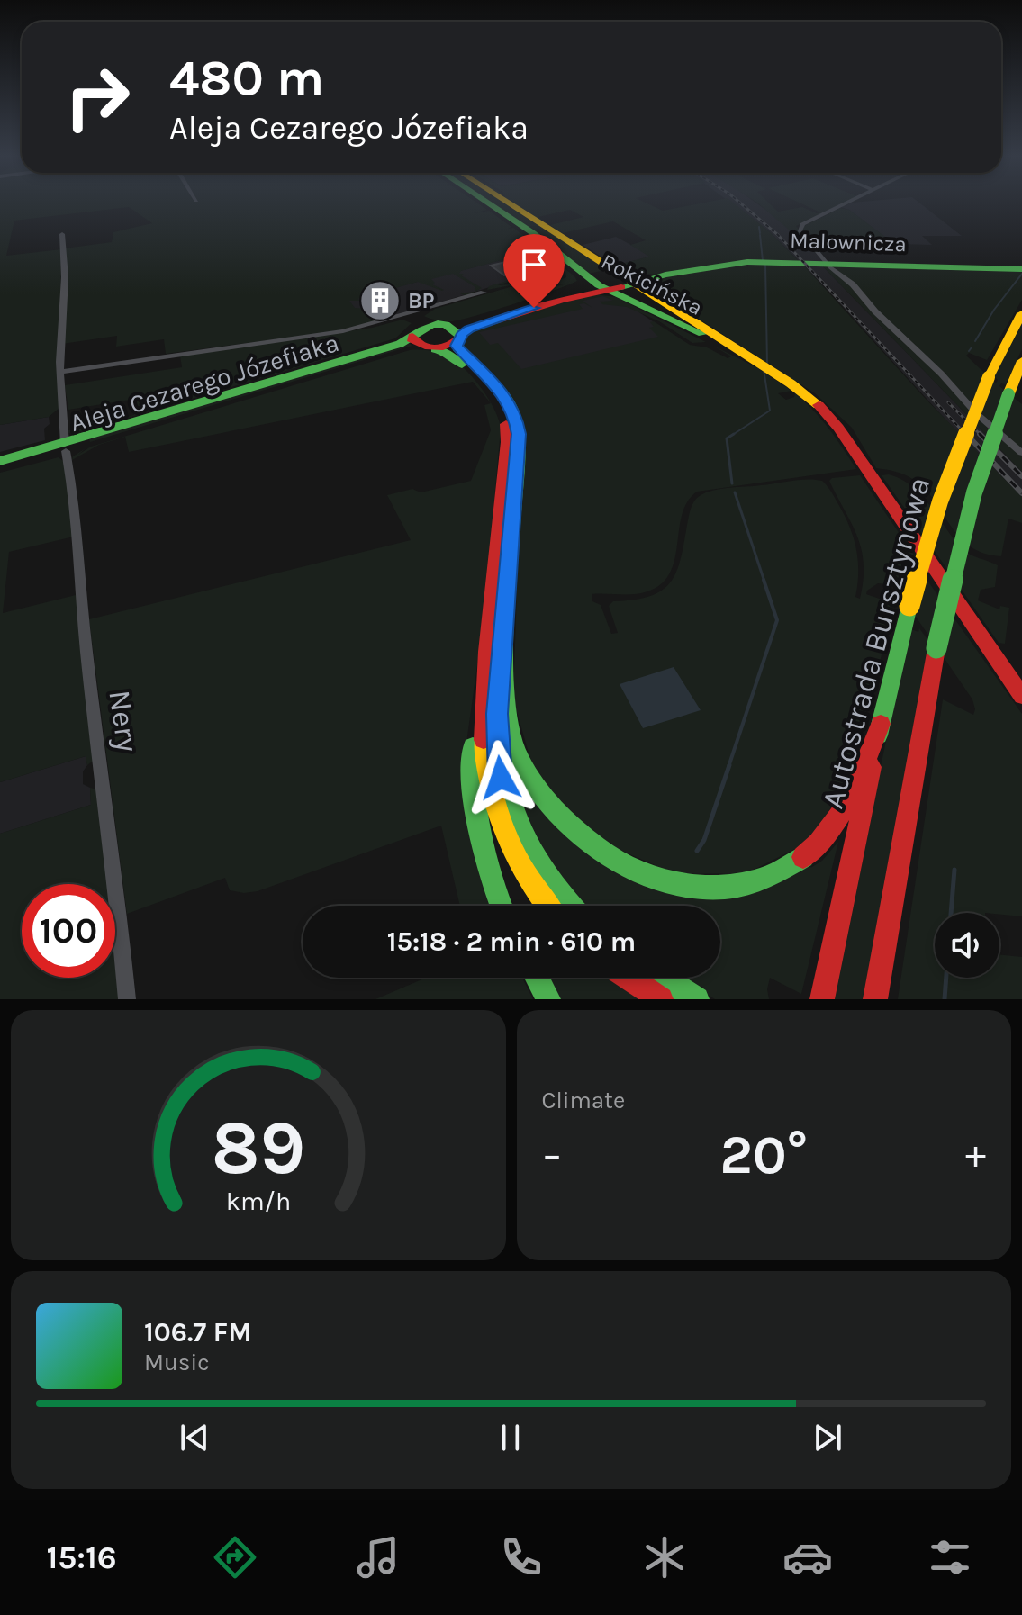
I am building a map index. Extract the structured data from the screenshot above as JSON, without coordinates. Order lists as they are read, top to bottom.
{
  "streets": {
    "main road": [
      "Malownicza",
      "Rokicińska",
      "Aleja Cezarego Józefiaka",
      "Autostrada Bursztynowa"
    ],
    "street": ["Nery"]
  },
  "crossings": [
    ["Malownicza", "Rokicińska"],
    ["Aleja Cezarego Józefiaka", "Nery"]
  ],
  "places": {
    "building": ["BP"]
  },
  "page": {
    "turn": ["480 m", "Aleja Cezarego Józefiaka"],
    "limit": "100",
    "trip": "15:18 · 2 min · 610 m",
    "tile": "Climate",
    "heat": ["−", "20°", "+"],
    "song": ["106.7 FM", "Music"],
    "tabs": "15:16",
    "gauge": ["89", "km/h"]
  }
}
